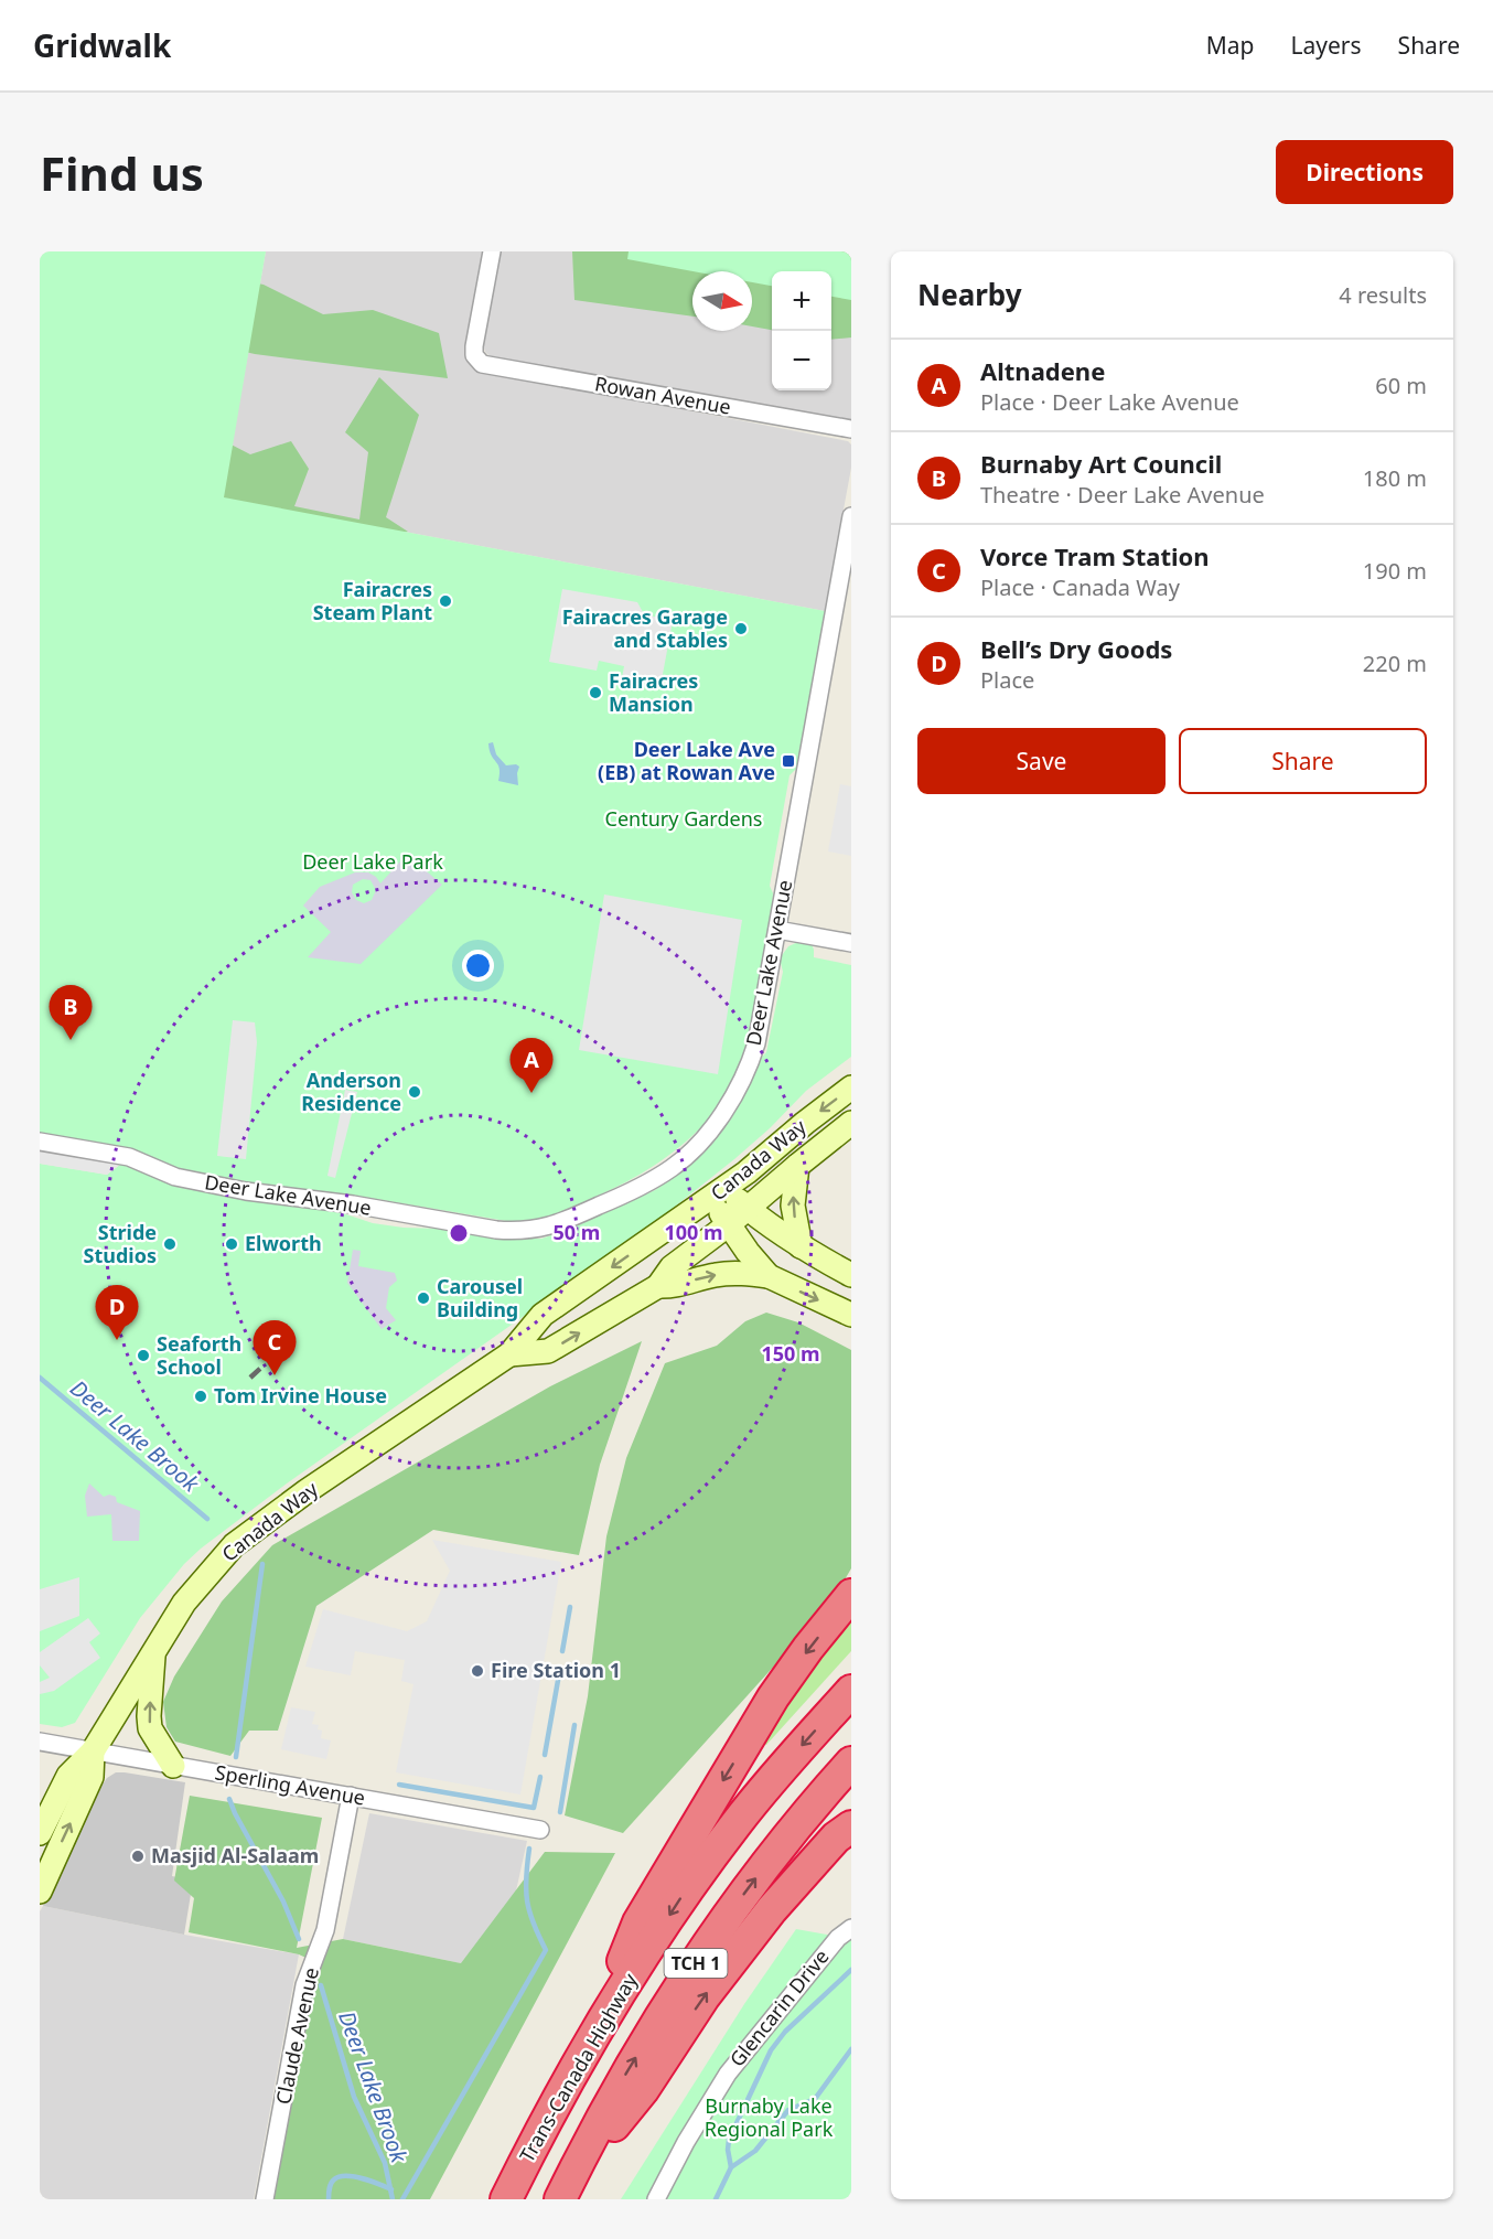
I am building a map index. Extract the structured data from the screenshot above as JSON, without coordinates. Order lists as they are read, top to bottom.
{
  "streets": {
    "highway": ["TCH 1", "Trans-Canada Highway"],
    "main road": ["Canada Way"],
    "street": [
      "Rowan Avenue",
      "Deer Lake Avenue",
      "Sperling Avenue",
      "Glencarin Drive",
      "Claude Avenue"
    ]
  },
  "crossings": [
    ["Canada Way", "Sperling Avenue"],
    ["Sperling Avenue", "Claude Avenue"]
  ],
  "water": ["Deer Lake Brook"],
  "parks": ["Century Gardens", "Deer Lake Park", "Burnaby Lake Regional Park"],
  "places": {
    "other": [
      "Fairacres Steam Plant",
      "Fairacres Garage and Stables",
      "Fairacres Mansion",
      "Anderson Residence",
      "Stride Studios",
      "Elworth",
      "Carousel Building",
      "Seaforth School",
      "Tom Irvine House",
      "Fire Station 1",
      "Masjid Al-Salaam"
    ],
    "transit": ["Deer Lake Ave (EB) at Rowan Ave"]
  },
  "north": "right",
  "page": {
    "header": "Gridwalk",
    "nav": ["Map", "Layers", "Share"],
    "buttons": [
      "Directions",
      ["Save", "Share"]
    ],
    "title": "Find us",
    "heading": ["Nearby", "4 results"],
    "map_buttons": ["+", "−"],
    "list": [
      {
        "mark": "A",
        "name": "Altnadene",
        "note": "Place · Deer Lake Avenue",
        "value": "60 m"
      },
      {
        "mark": "B",
        "name": "Burnaby Art Council",
        "note": "Theatre · Deer Lake Avenue",
        "value": "180 m"
      },
      {
        "mark": "C",
        "name": "Vorce Tram Station",
        "note": "Place · Canada Way",
        "value": "190 m"
      },
      {
        "mark": "D",
        "name": "Bell’s Dry Goods",
        "note": "Place",
        "value": "220 m"
      }
    ],
    "pins": [
      "B",
      "A",
      "D",
      "C"
    ]
  },
  "rings": ["50 m", "100 m", "150 m"]
}
